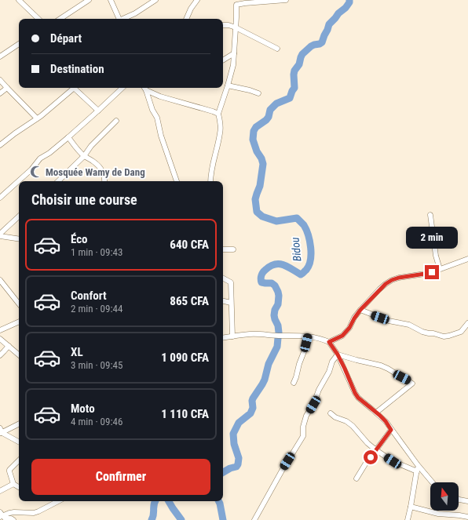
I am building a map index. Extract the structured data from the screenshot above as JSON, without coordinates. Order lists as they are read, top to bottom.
{
  "water": ["Bidou"],
  "places": {
    "mosque": ["Mosquée Wamy de Dang"]
  },
  "north": "top",
  "page": {
    "banner": ["Départ", "Destination"],
    "heading": "Choisir une course",
    "list": [
      {
        "name": "Éco",
        "note": "1 min · 09:43",
        "value": "640 CFA"
      },
      {
        "name": "Confort",
        "note": "2 min · 09:44",
        "value": "865 CFA"
      },
      {
        "name": "XL",
        "note": "3 min · 09:45",
        "value": "1 090 CFA"
      },
      {
        "name": "Moto",
        "note": "4 min · 09:46",
        "value": "1 110 CFA"
      }
    ],
    "bubble": "2 min",
    "buttons": "Confirmer"
  }
}
